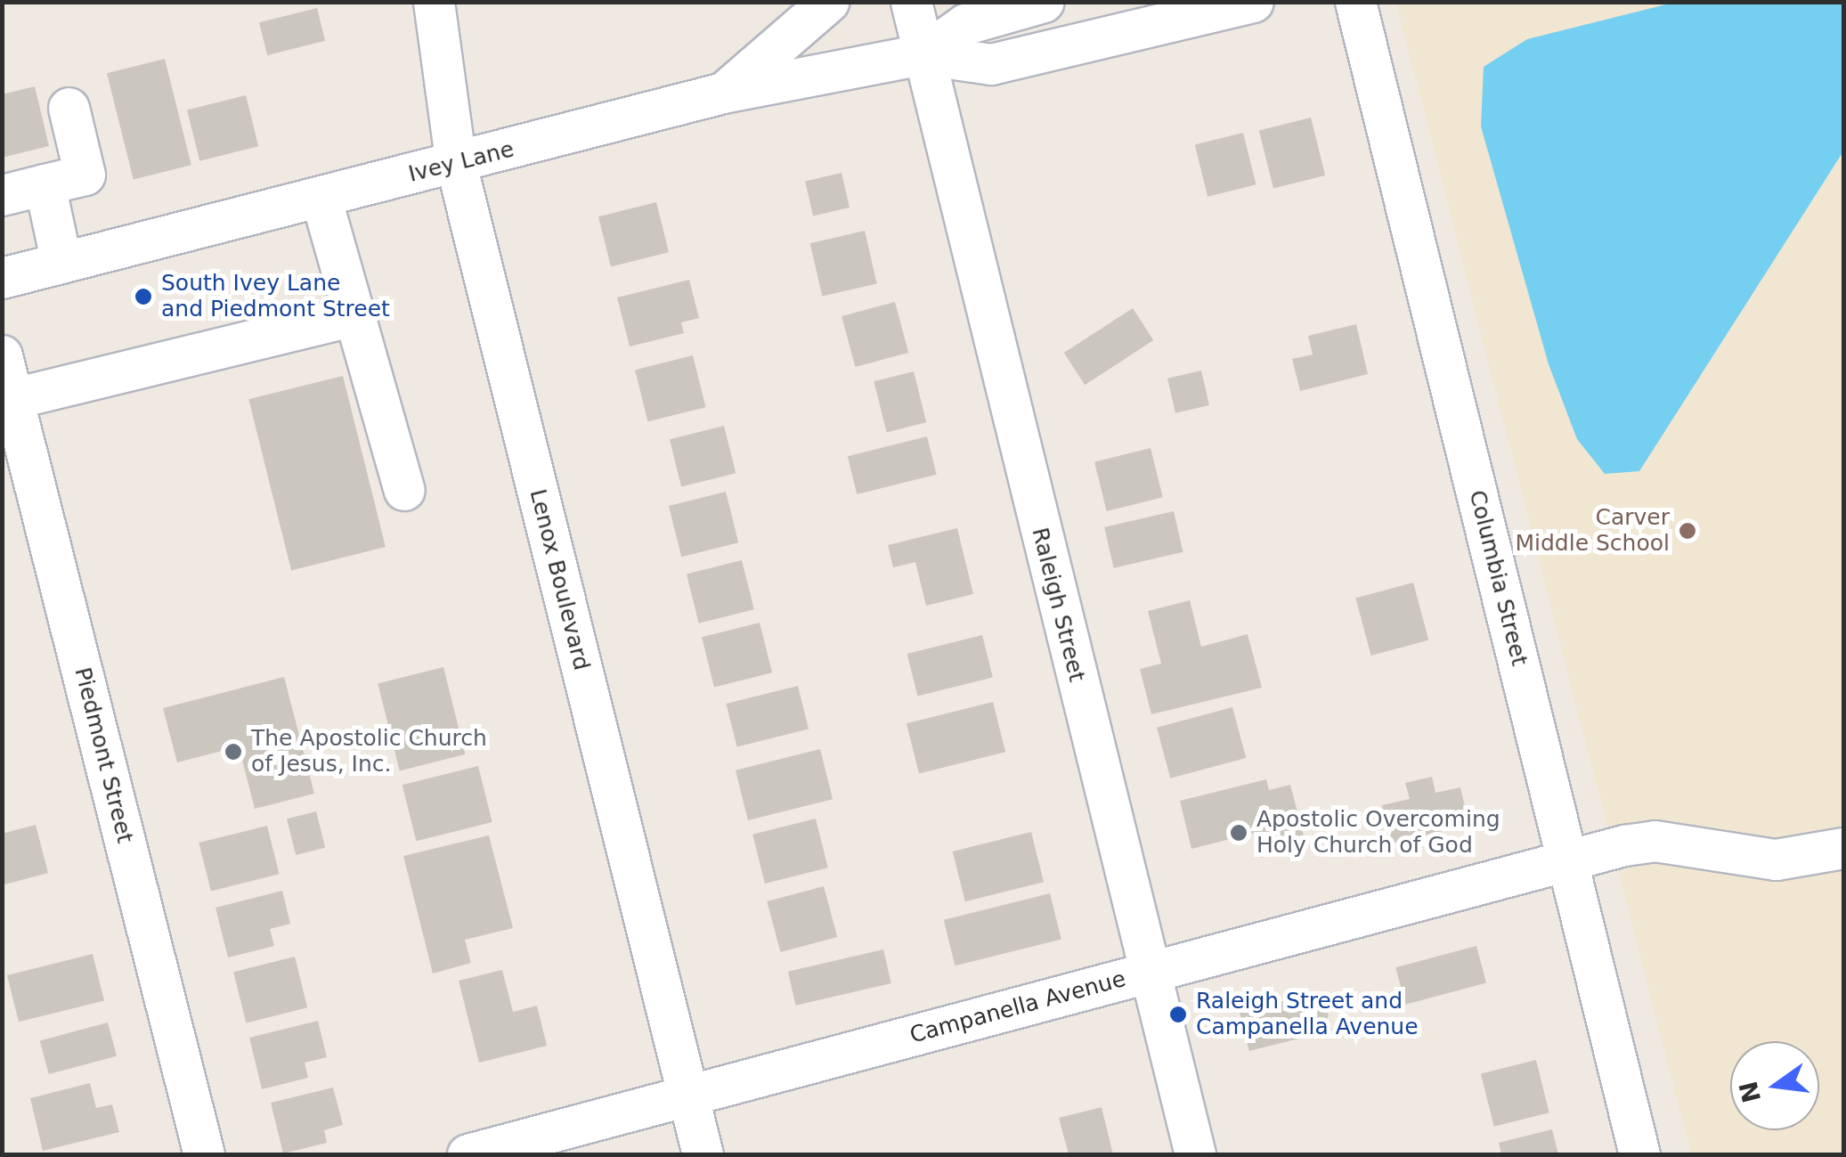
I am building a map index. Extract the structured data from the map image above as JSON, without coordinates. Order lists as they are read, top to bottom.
{
  "streets": {
    "street": [
      "Ivey Lane",
      "Columbia Street",
      "Lenox Boulevard",
      "Raleigh Street",
      "Piedmont Street",
      "Campanella Avenue"
    ]
  },
  "crossings": [
    ["Ivey Lane", "Lenox Boulevard"],
    ["Ivey Lane", "Raleigh Street"],
    ["Columbia Street", "Campanella Avenue"],
    ["Lenox Boulevard", "Campanella Avenue"],
    ["Raleigh Street", "Campanella Avenue"]
  ],
  "places": [
    "South Ivey Lane and Piedmont Street",
    "Carver Middle School",
    "The Apostolic Church of Jesus, Inc.",
    "Apostolic Overcoming Holy Church of God",
    "Raleigh Street and Campanella Avenue"
  ],
  "north": "left"
}
